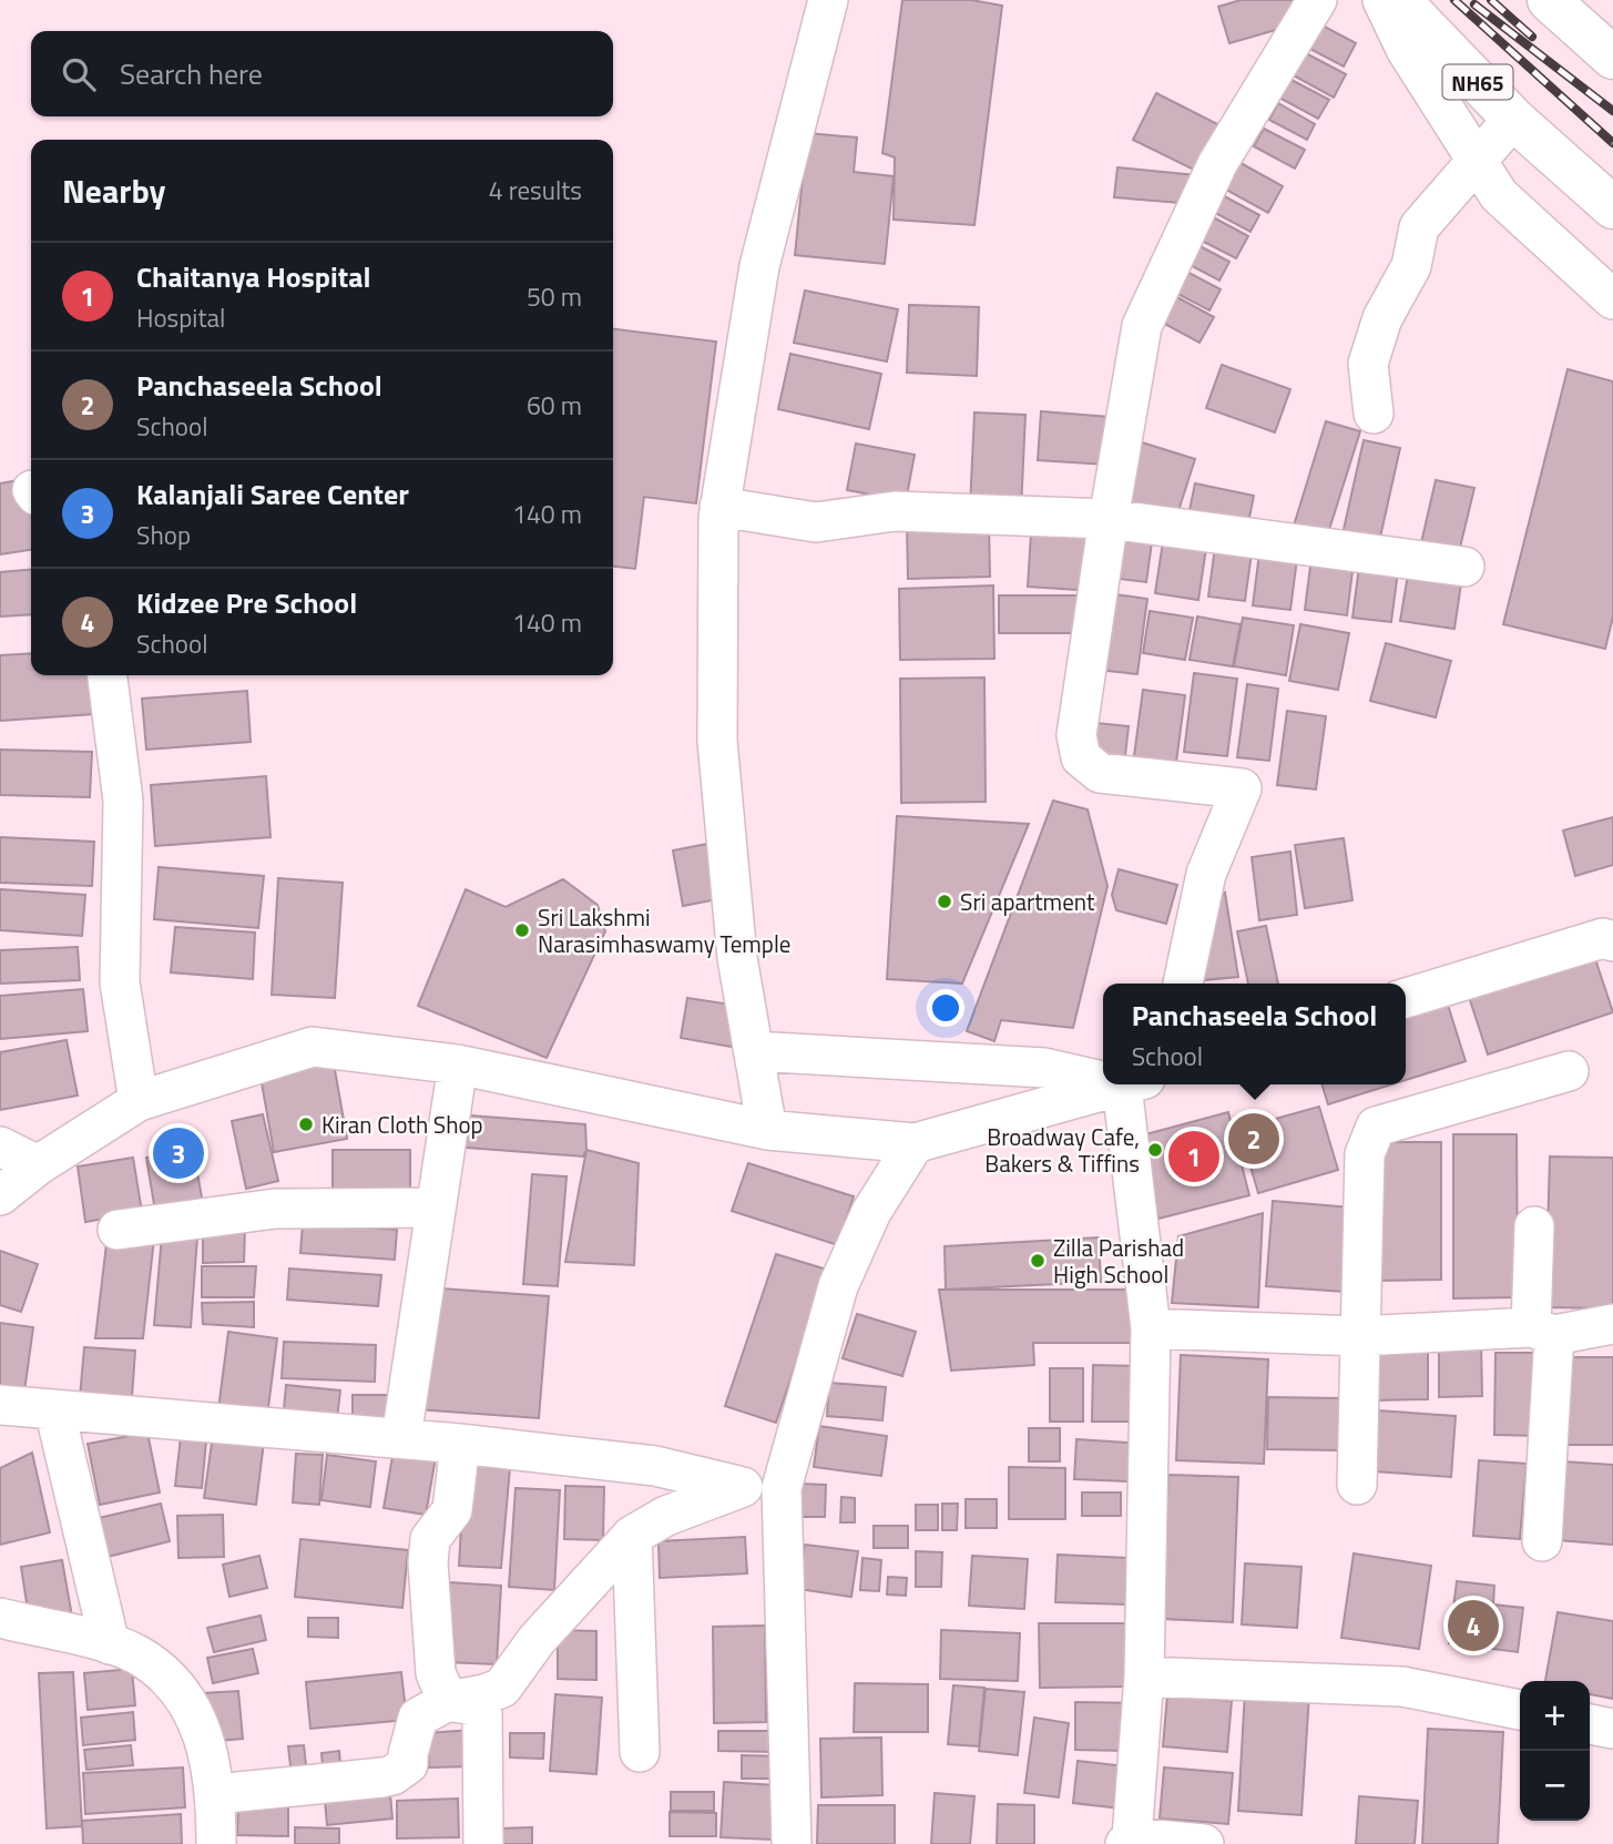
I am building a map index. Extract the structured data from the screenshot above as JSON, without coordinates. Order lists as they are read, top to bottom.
{
  "streets": {
    "highway": ["NH65"]
  },
  "places": [
    "Sri apartment",
    "Sri Lakshmi Narasimhaswamy Temple",
    "Kiran Cloth Shop",
    "Broadway Cafe, Bakers & Tiffins",
    "Zilla Parishad High School"
  ],
  "page": {
    "search": "Search here",
    "heading": ["Nearby", "4 results"],
    "list": [
      {
        "mark": "1",
        "name": "Chaitanya Hospital",
        "note": "Hospital",
        "value": "50 m"
      },
      {
        "mark": "2",
        "name": "Panchaseela School",
        "note": "School",
        "value": "60 m"
      },
      {
        "mark": "3",
        "name": "Kalanjali Saree Center",
        "note": "Shop",
        "value": "140 m"
      },
      {
        "mark": "4",
        "name": "Kidzee Pre School",
        "note": "School",
        "value": "140 m"
      }
    ],
    "popup": ["Panchaseela School", "School"],
    "pins": [
      "2",
      "3",
      "1",
      "4"
    ],
    "map_buttons": ["+", "−"]
  }
}
